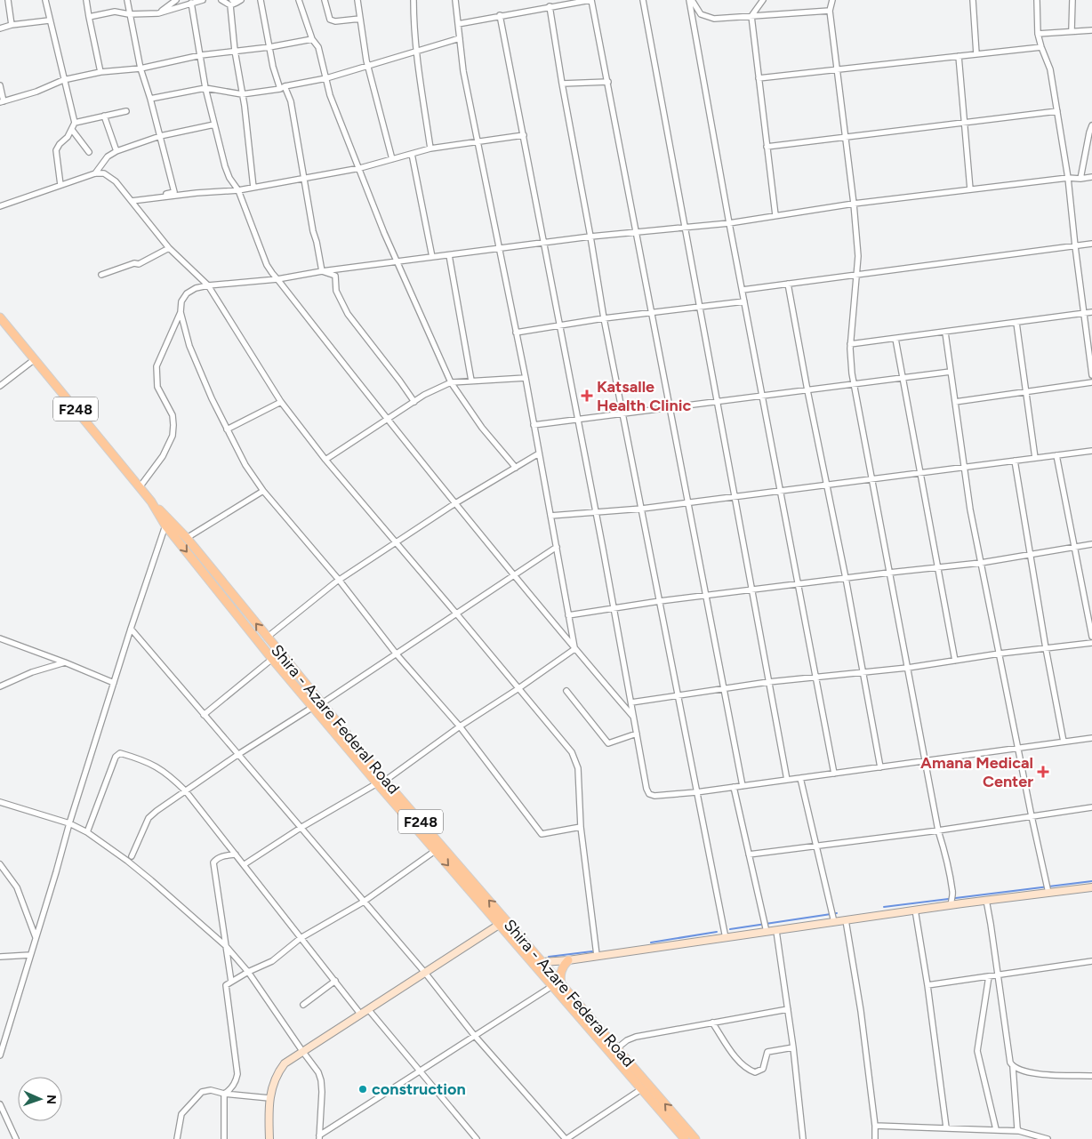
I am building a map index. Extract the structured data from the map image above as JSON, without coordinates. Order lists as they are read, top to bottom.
{
  "streets": {
    "main road": ["F248", "Shira - Azare Federal Road"]
  },
  "places": {
    "health": ["Katsalle Health Clinic", "Amana Medical Center"],
    "other": ["construction"]
  },
  "north": "right"
}
